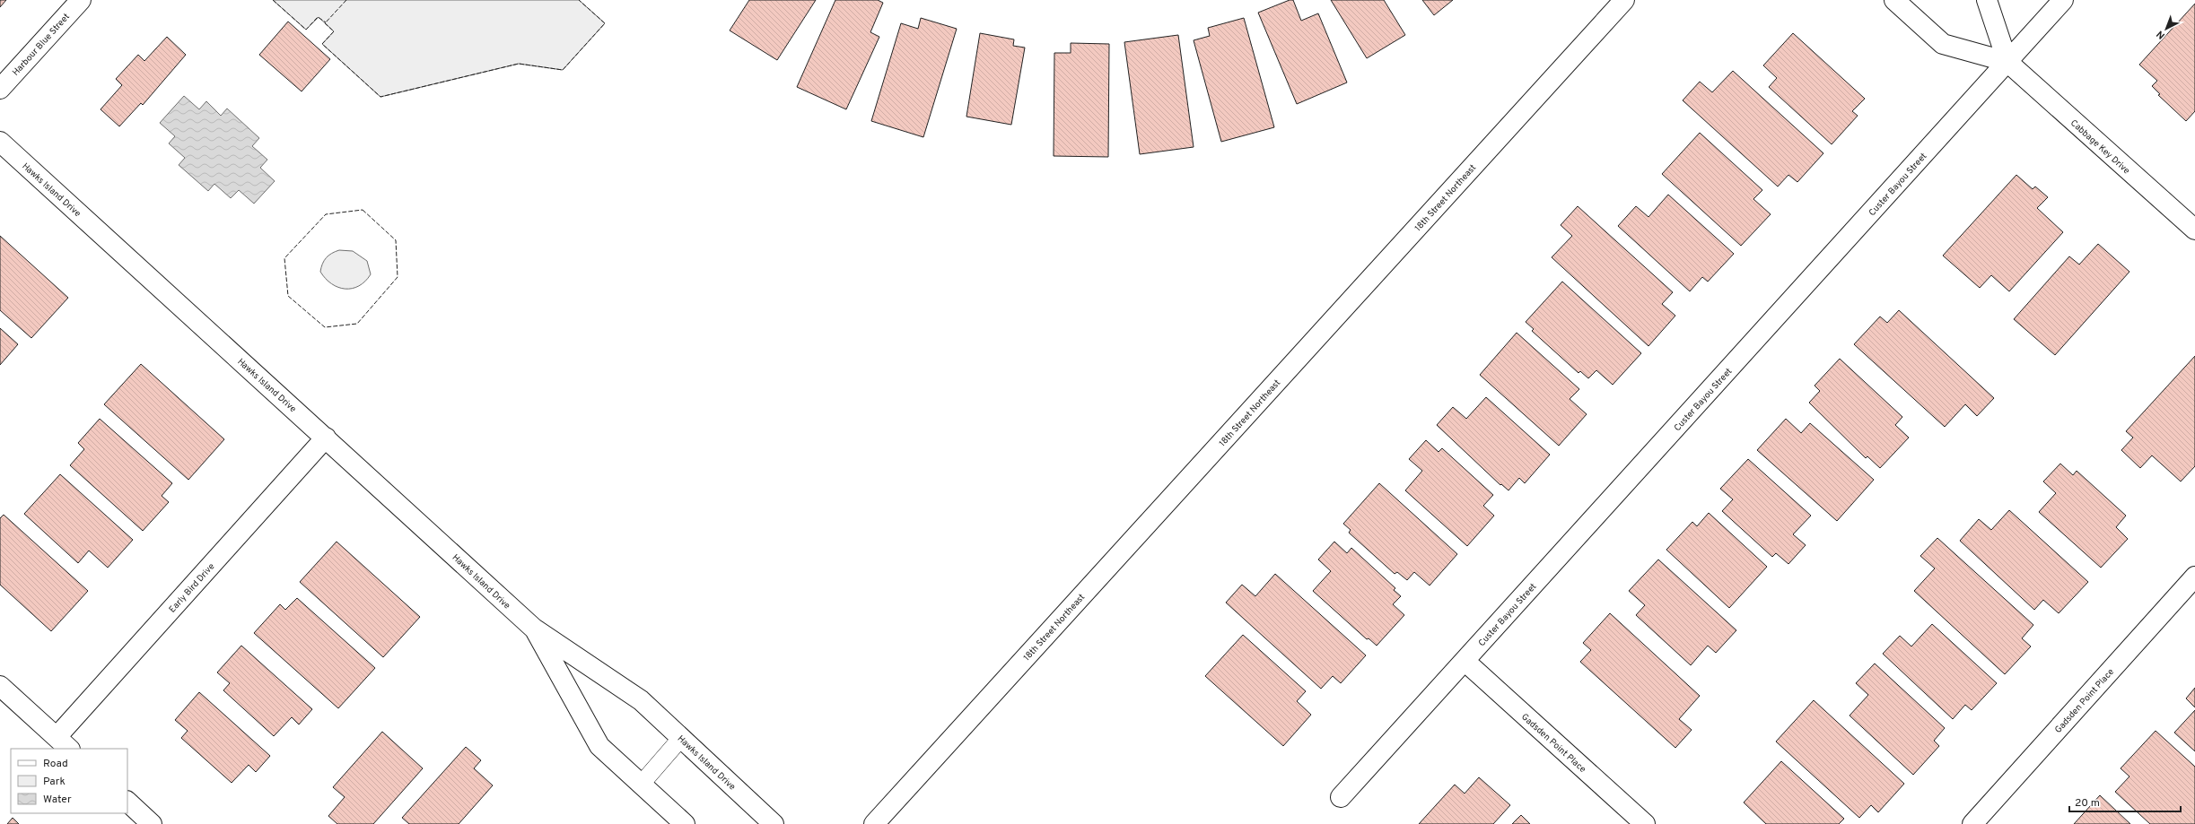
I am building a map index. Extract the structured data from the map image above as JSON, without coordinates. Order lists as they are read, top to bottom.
{
  "streets": {
    "street": [
      "Harbour Blue Street",
      "Cabbage Key Drive",
      "Custer Bayou Street",
      "Hawks Island Drive",
      "18th Street Northeast",
      "Early Bird Drive",
      "Gadsden Point Place"
    ]
  },
  "crossings": [
    ["Cabbage Key Drive", "Custer Bayou Street"],
    ["Custer Bayou Street", "Gadsden Point Place"],
    ["Hawks Island Drive", "Early Bird Drive"]
  ],
  "legend": ["Road", "Park", "Water"],
  "scale_bar": "20 m",
  "north": "bottom left"
}
